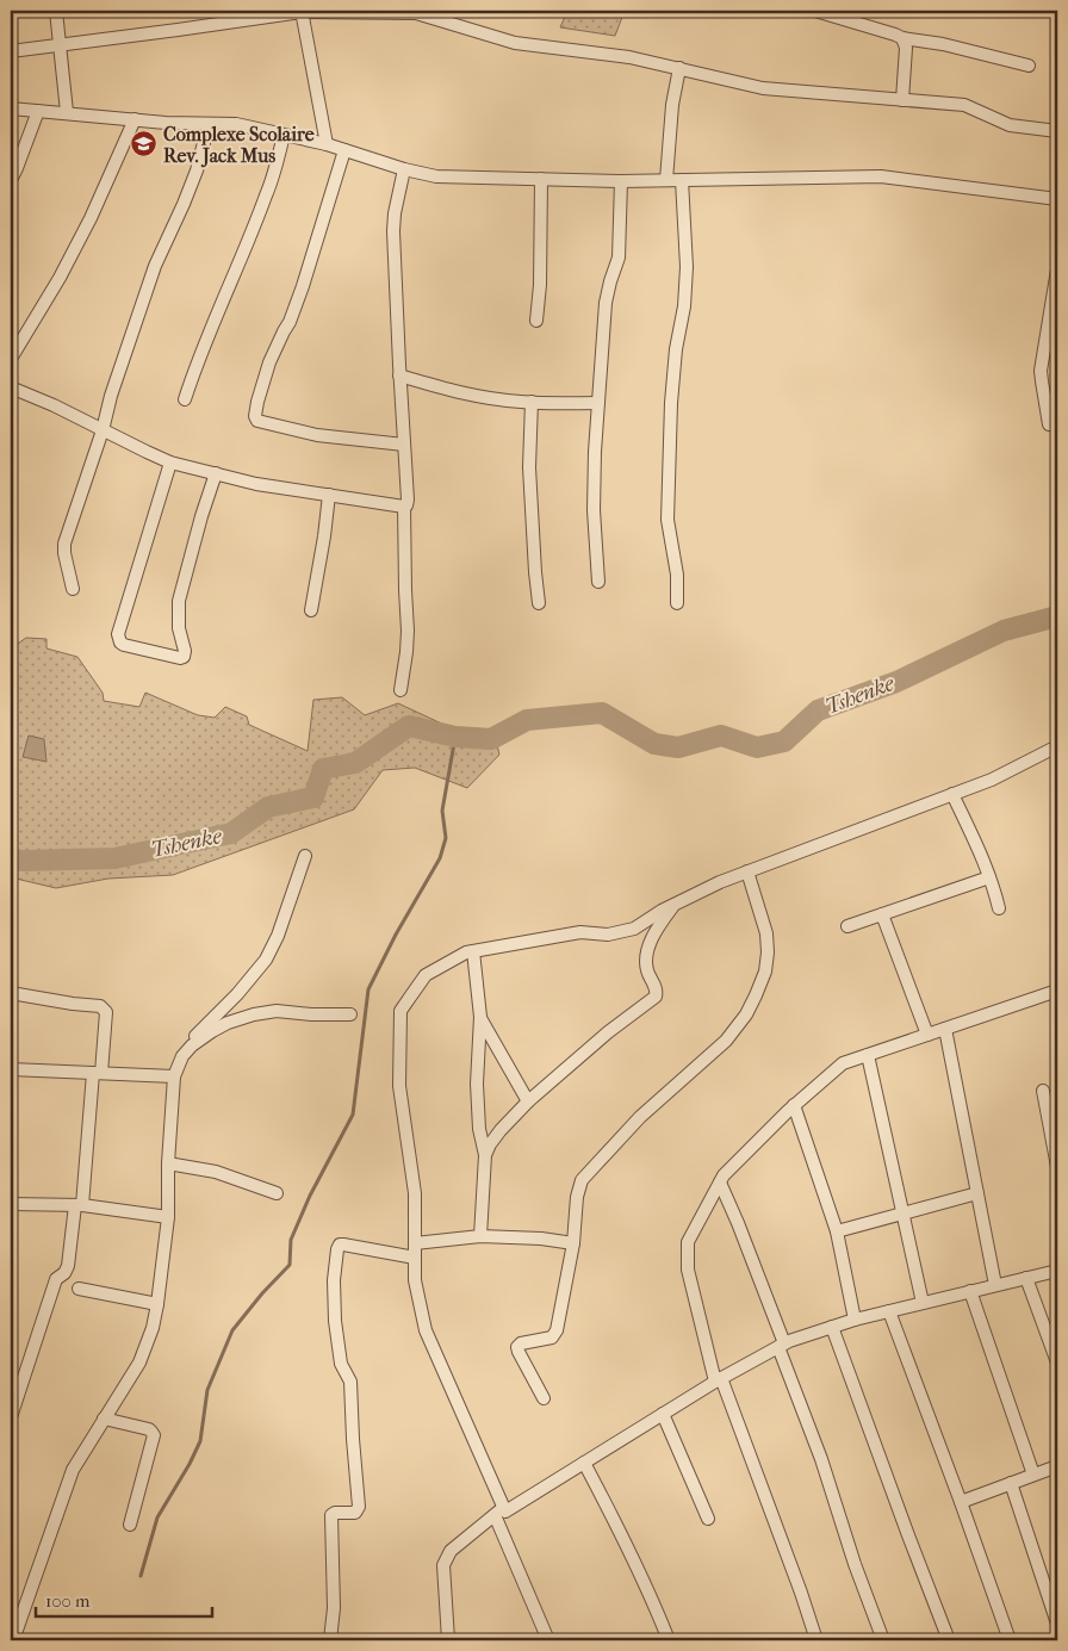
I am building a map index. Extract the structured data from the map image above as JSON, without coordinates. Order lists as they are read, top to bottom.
{
  "water": ["Tshenke"],
  "places": {
    "school or university": ["Complexe Scolaire Rev. Jack Mus"]
  },
  "scale_bar": "100 m"
}
